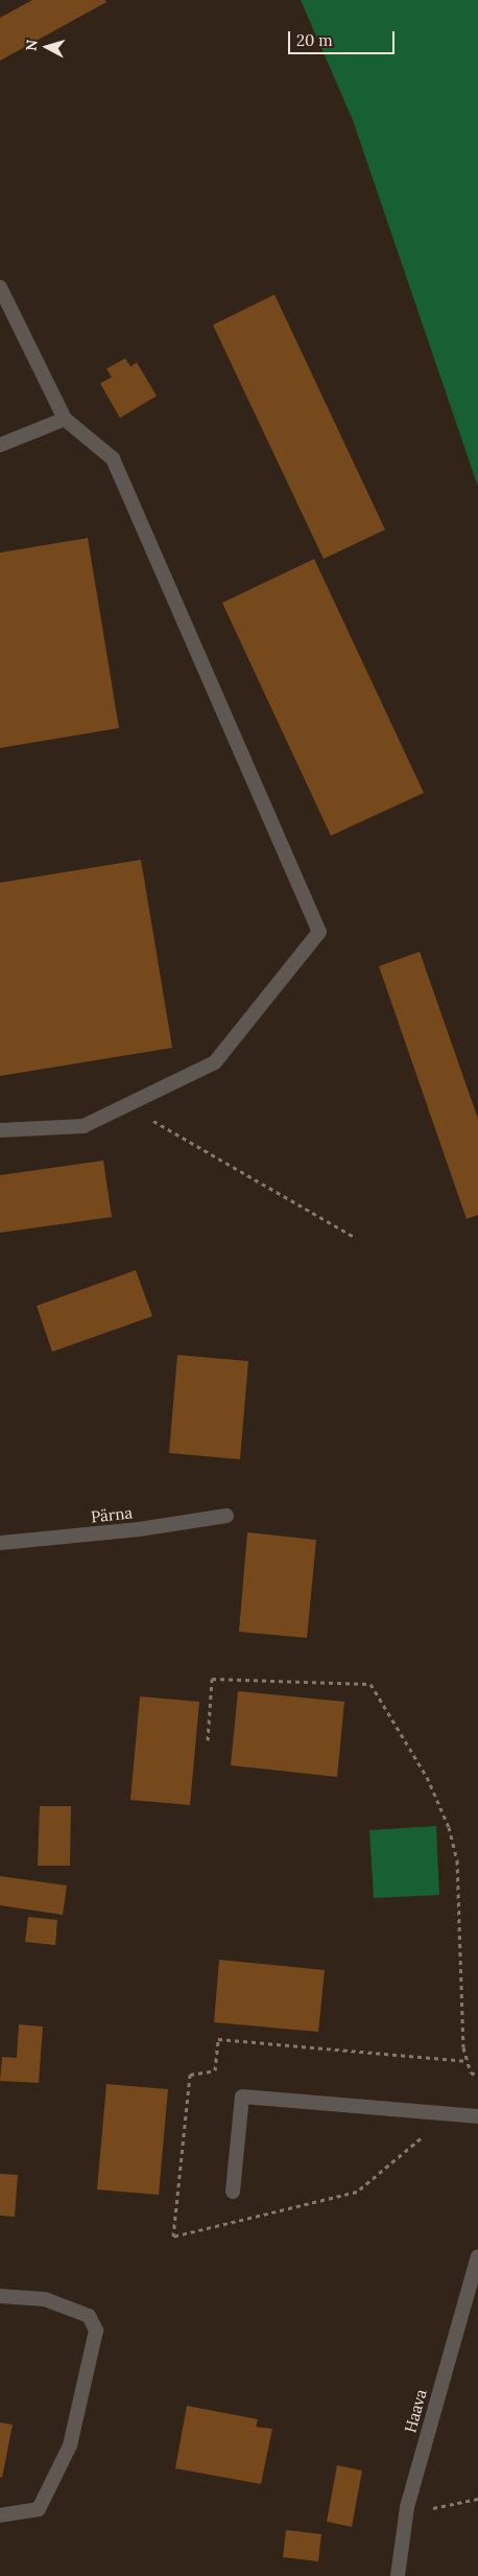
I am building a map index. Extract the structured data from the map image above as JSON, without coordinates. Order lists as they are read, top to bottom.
{
  "streets": {
    "street": ["Pärna", "Haava"]
  },
  "scale_bar": "20 m",
  "north": "left"
}
